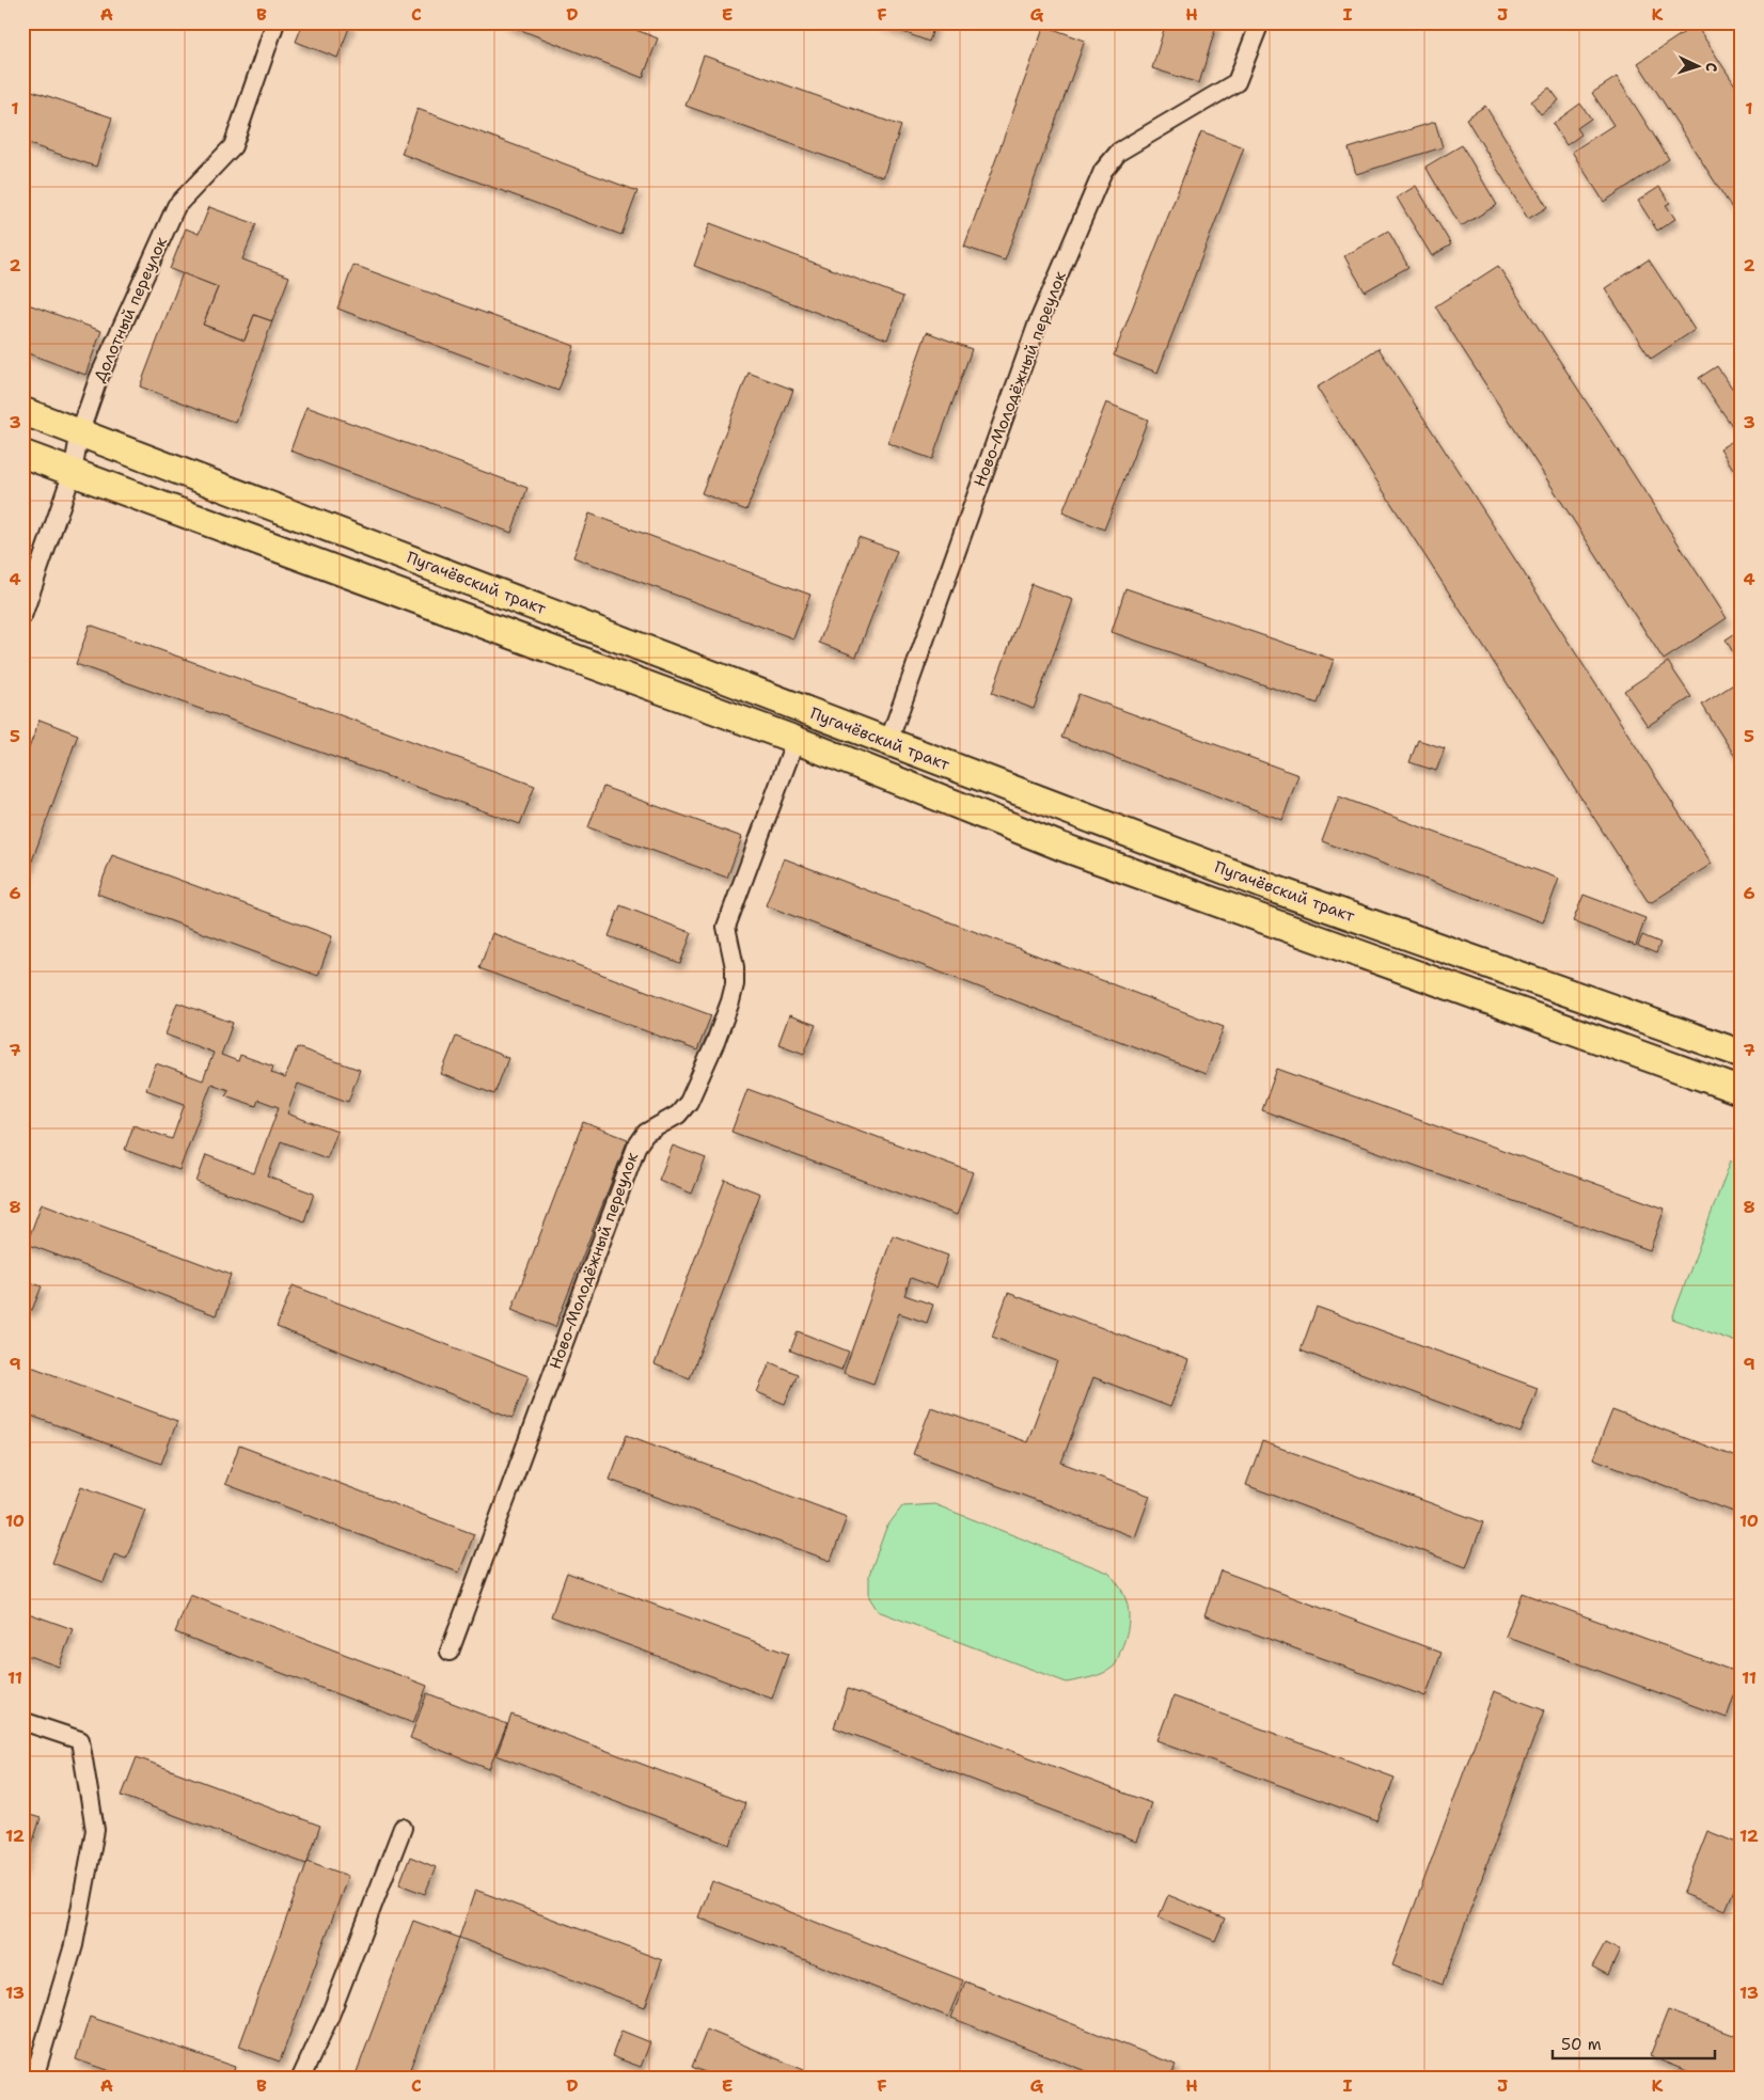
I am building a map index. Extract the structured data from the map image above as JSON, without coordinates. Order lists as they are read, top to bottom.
{
  "streets": {
    "main road": ["Пугачёвский тракт"],
    "street": ["Долотный переулок", "Ново-Молодёжный переулок"]
  },
  "crossings": [
    ["Долотный переулок", "Пугачёвский тракт"],
    ["Ново-Молодёжный переулок", "Пугачёвский тракт"]
  ],
  "scale_bar": "50 m",
  "north": "right",
  "grid": {
    "columns": [
      "A",
      "B",
      "C",
      "D",
      "E",
      "F",
      "G",
      "H",
      "I",
      "J",
      "K"
    ],
    "rows": [
      "1",
      "2",
      "3",
      "4",
      "5",
      "6",
      "7",
      "8",
      "9",
      "10",
      "11",
      "12",
      "13"
    ]
  }
}
